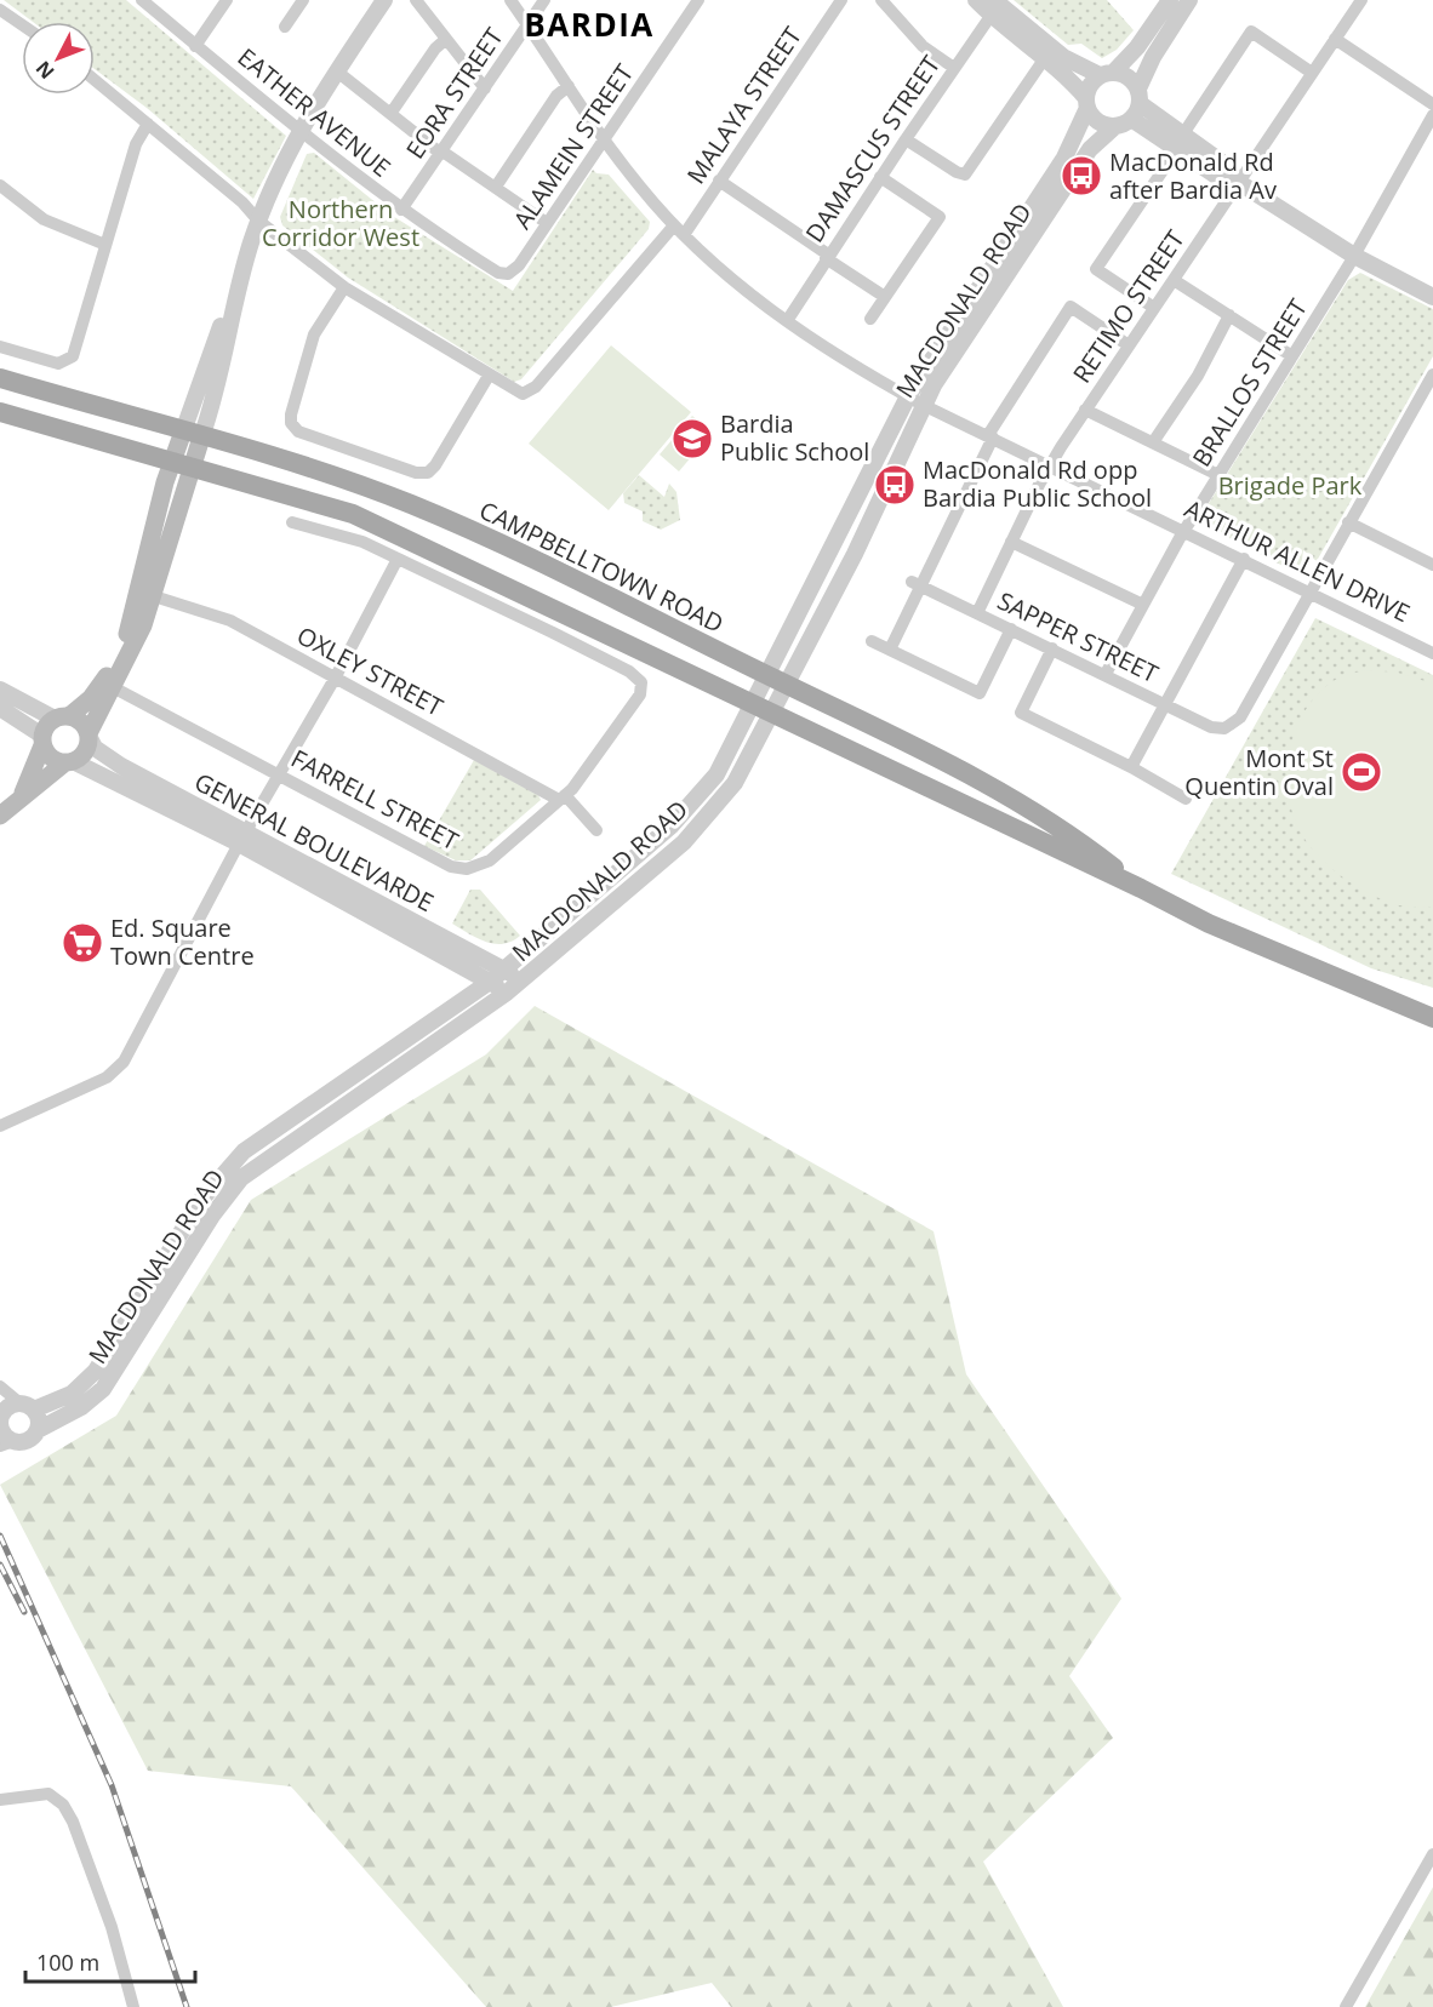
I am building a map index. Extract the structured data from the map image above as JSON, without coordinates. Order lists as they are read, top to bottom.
{
  "streets": {
    "main road": ["CAMPBELLTOWN ROAD"],
    "street": [
      "EORA STREET",
      "MALAYA STREET",
      "EATHER AVENUE",
      "ALAMEIN STREET",
      "DAMASCUS STREET",
      "MACDONALD ROAD",
      "RETIMO STREET",
      "BRALLOS STREET",
      "ARTHUR ALLEN DRIVE",
      "SAPPER STREET",
      "OXLEY STREET",
      "FARRELL STREET",
      "GENERAL BOULEVARDE"
    ]
  },
  "crossings": [
    ["EORA STREET", "EATHER AVENUE"],
    ["EORA STREET", "ARTHUR ALLEN DRIVE"],
    ["MALAYA STREET", "ARTHUR ALLEN DRIVE"],
    ["EATHER AVENUE", "ALAMEIN STREET"],
    ["ALAMEIN STREET", "ARTHUR ALLEN DRIVE"],
    ["DAMASCUS STREET", "ARTHUR ALLEN DRIVE"],
    ["MACDONALD ROAD", "ARTHUR ALLEN DRIVE"],
    ["MACDONALD ROAD", "CAMPBELLTOWN ROAD"],
    ["MACDONALD ROAD", "GENERAL BOULEVARDE"],
    ["RETIMO STREET", "ARTHUR ALLEN DRIVE"],
    ["RETIMO STREET", "SAPPER STREET"],
    ["BRALLOS STREET", "ARTHUR ALLEN DRIVE"],
    ["BRALLOS STREET", "SAPPER STREET"],
    ["ARTHUR ALLEN DRIVE", "SAPPER STREET"],
    ["OXLEY STREET", "FARRELL STREET"]
  ],
  "districts": ["BARDIA"],
  "parks": ["Northern Corridor West", "Brigade Park"],
  "places": {
    "bus stop": ["MacDonald Rd after Bardia Av", "MacDonald Rd opp Bardia Public School"],
    "school or university": ["Bardia Public School"],
    "sports": ["Mont St Quentin Oval"],
    "supermarket": ["Ed. Square Town Centre"]
  },
  "scale_bar": "100 m",
  "north": "bottom left"
}
